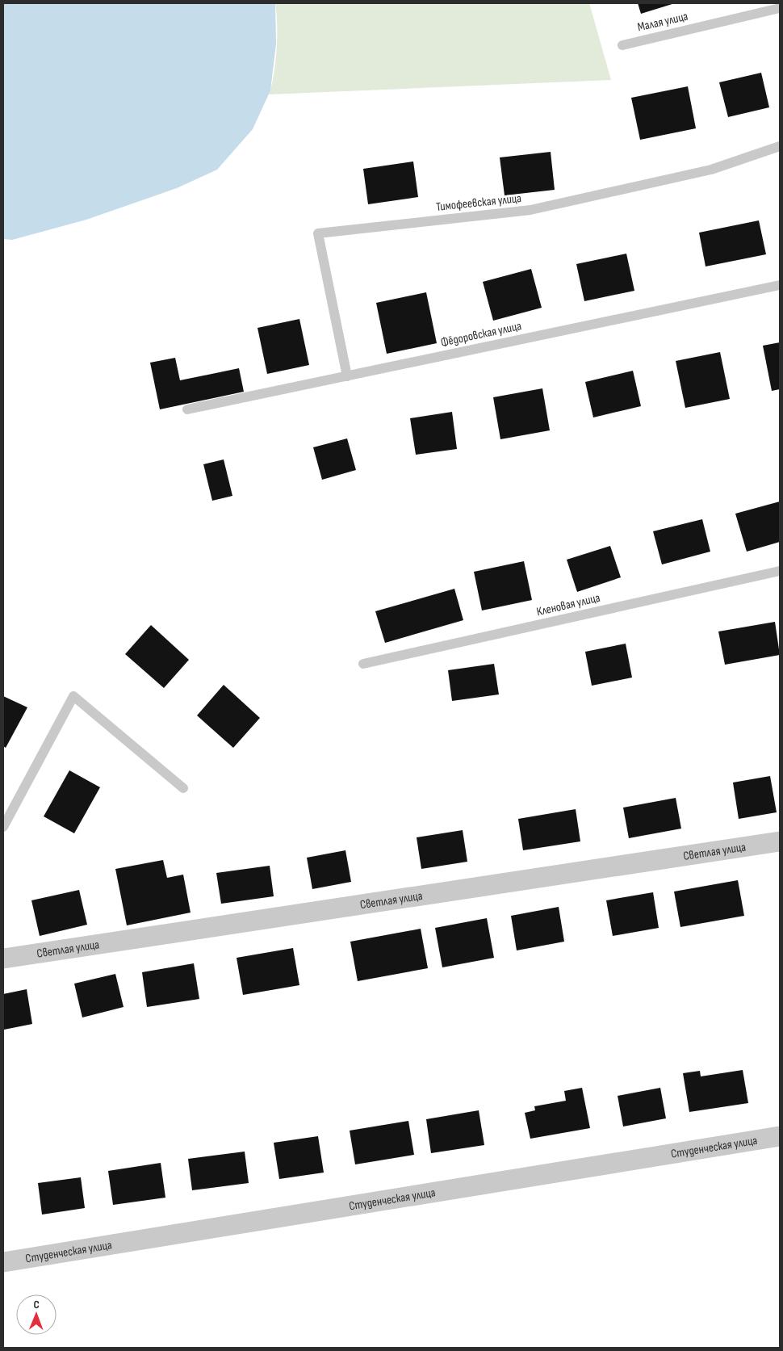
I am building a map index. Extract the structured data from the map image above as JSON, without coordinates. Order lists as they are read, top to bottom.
{
  "streets": {
    "street": ["Светлая улица", "Студенческая улица"],
    "lane": [
      "Малая улица",
      "Тимофеевская улица",
      "Фёдоровская улица",
      "Кленовая улица"
    ]
  },
  "crossings": [
    ["Тимофеевская улица", "Фёдоровская улица"]
  ],
  "north": "top"
}
